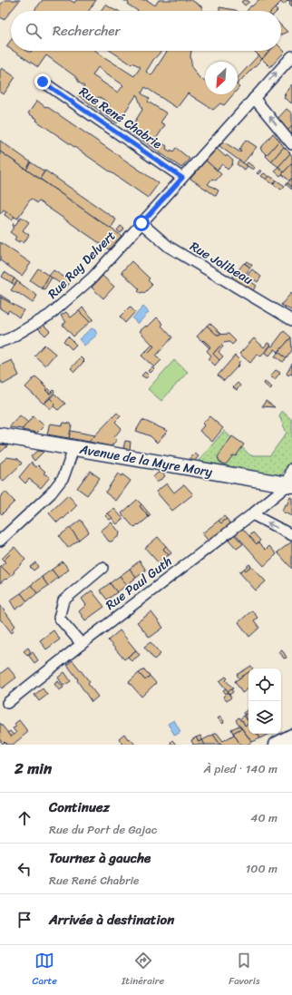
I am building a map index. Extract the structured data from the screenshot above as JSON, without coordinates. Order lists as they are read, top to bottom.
{
  "streets": {
    "street": [
      "Rue René Chabrie",
      "Rue Jolibeau",
      "Rue Ray Delvert",
      "Avenue de la Myre Mory",
      "Rue Paul Guth"
    ]
  },
  "crossings": [
    ["Rue René Chabrie", "Rue Ray Delvert"],
    ["Rue Jolibeau", "Rue Ray Delvert"],
    ["Avenue de la Myre Mory", "Rue Paul Guth"]
  ],
  "north": "bottom left",
  "page": {
    "search": "Rechercher",
    "heading": ["2 min", "À pied · 140 m"],
    "list": [
      ["Continuez", "Rue du Port de Gajac", "40 m"],
      ["Tournez à gauche", "Rue René Chabrie", "100 m"],
      "Arrivée à destination"
    ],
    "nav": ["Carte", "Itinéraire", "Favoris"]
  }
}
